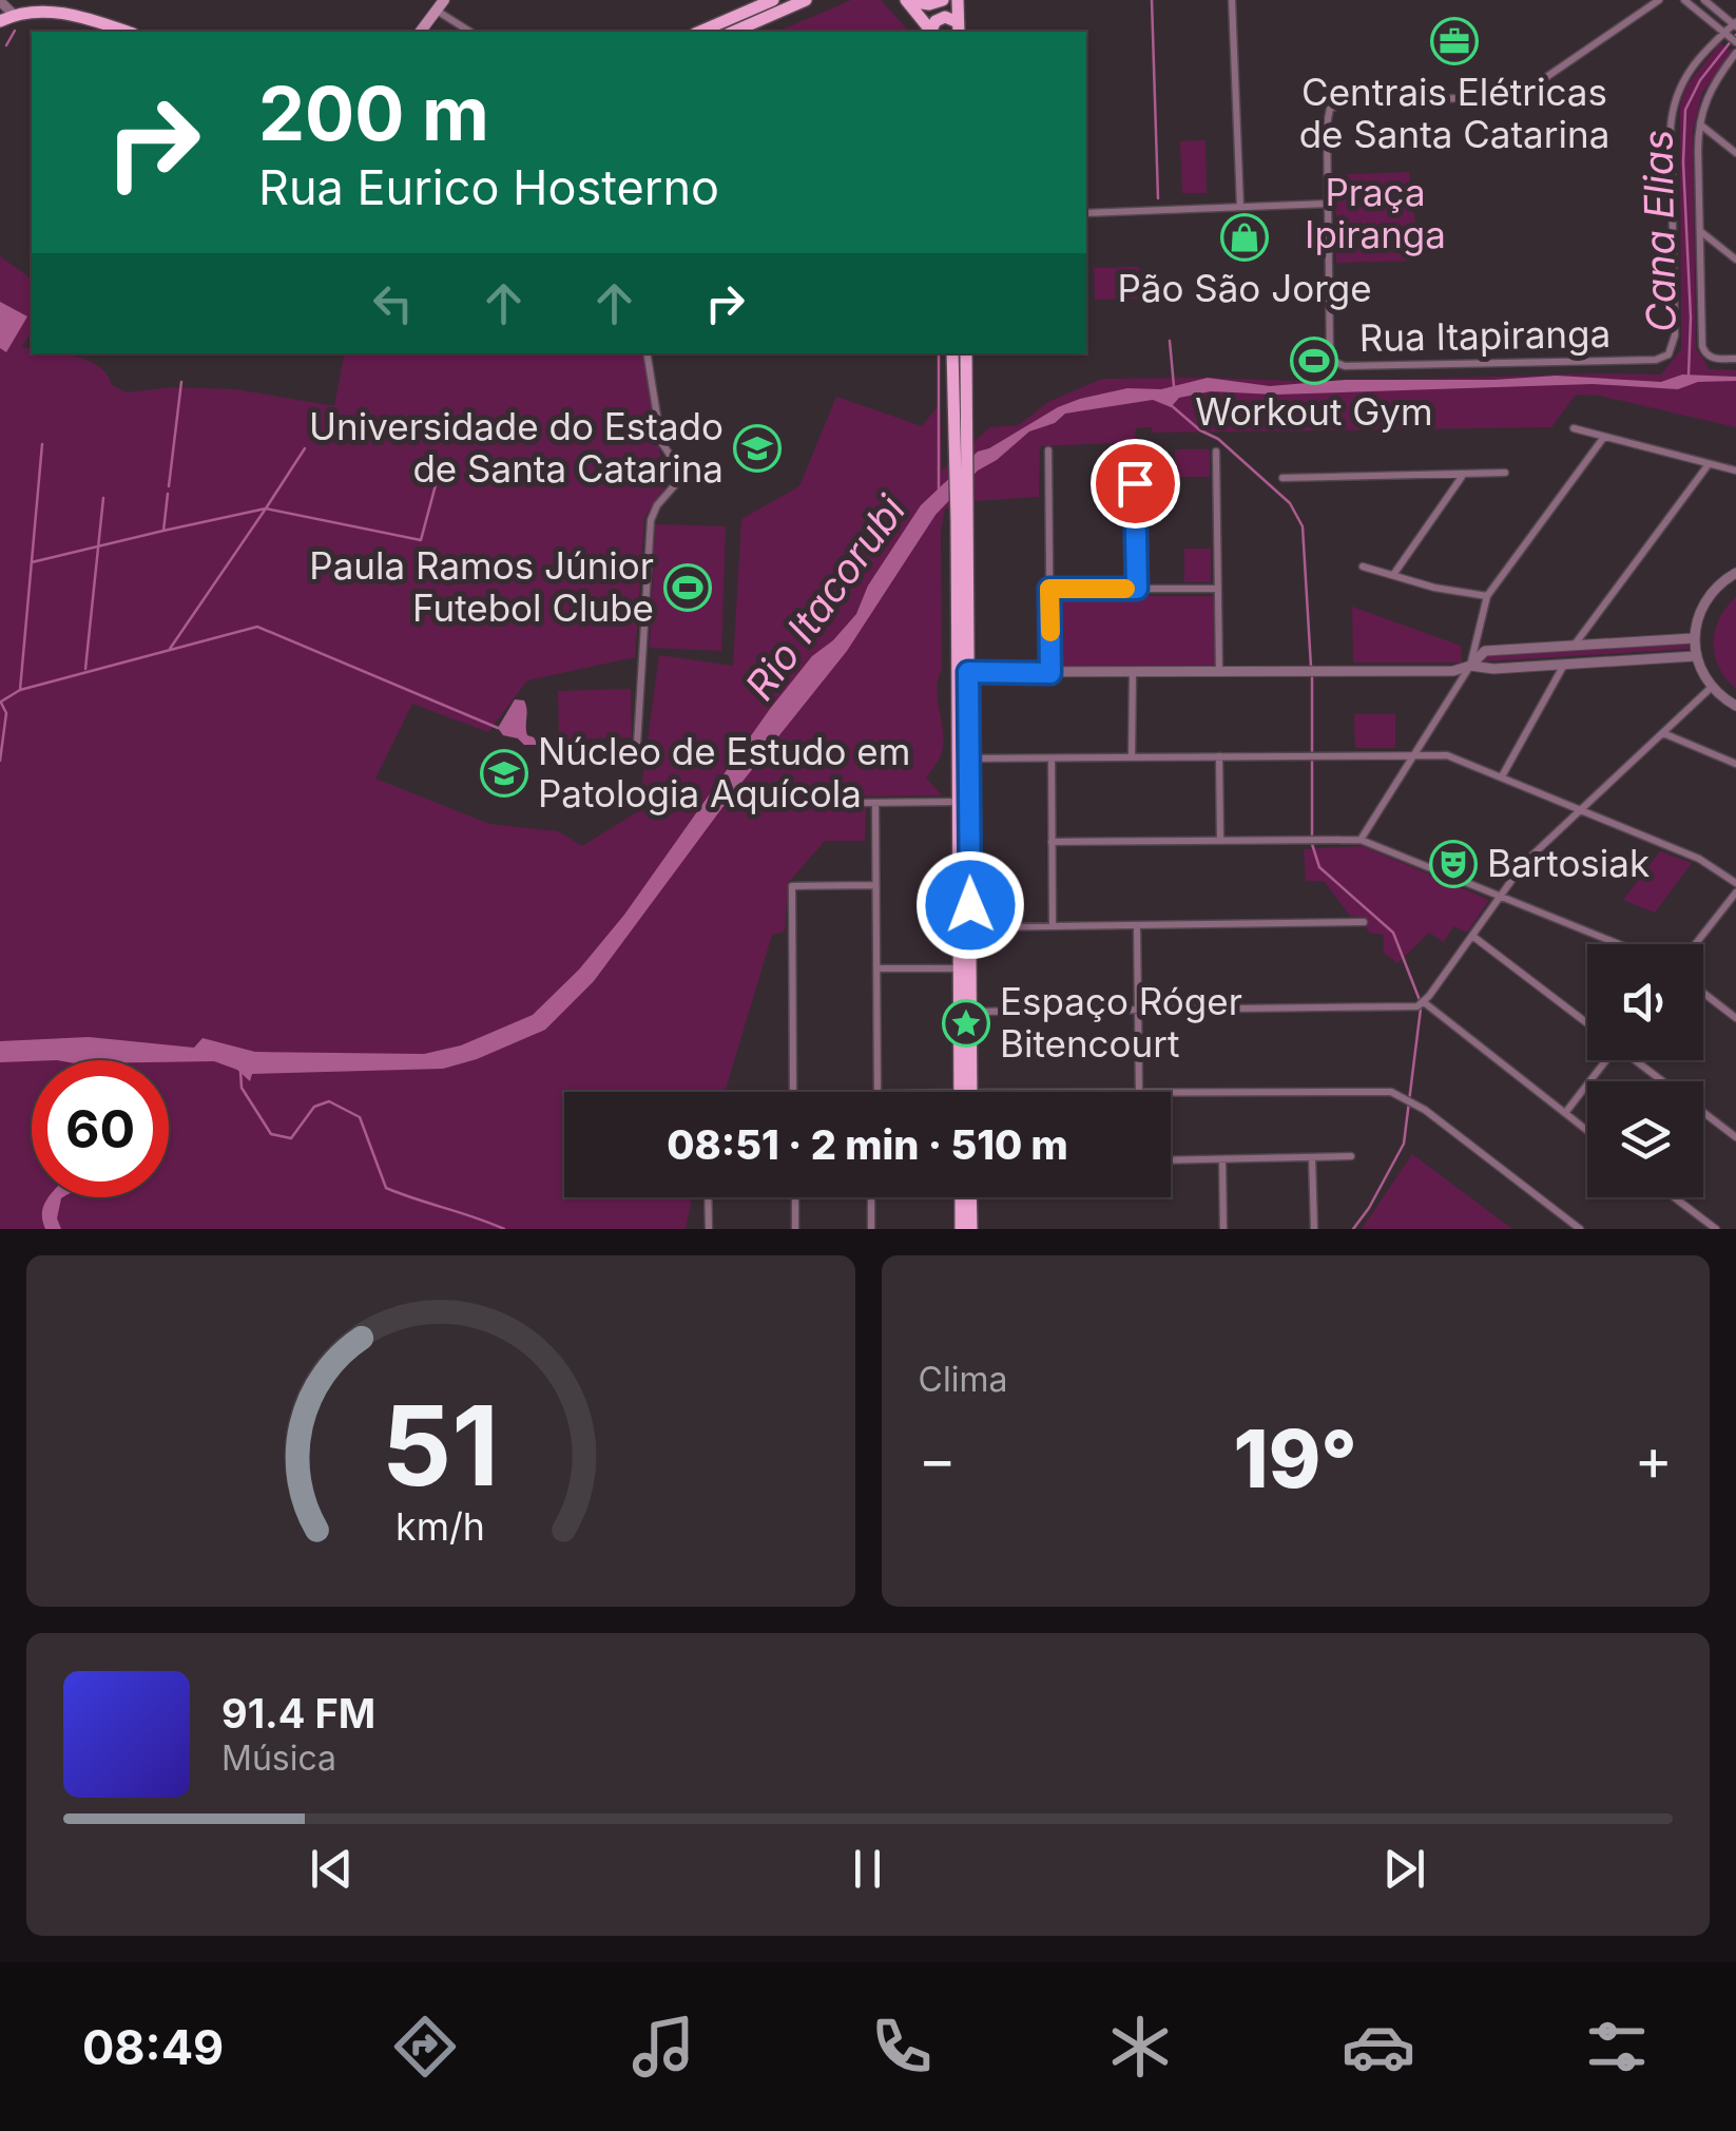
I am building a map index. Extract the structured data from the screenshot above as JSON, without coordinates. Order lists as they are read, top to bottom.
{
  "streets": {
    "street": ["Rua Itapiranga"]
  },
  "water": ["Cana Elias", "Rio Itacorubi"],
  "parks": ["Praça Ipiranga"],
  "places": {
    "office": ["Centrais Elétricas de Santa Catarina"],
    "shop": ["Pão São Jorge"],
    "sports": ["Workout Gym", "Paula Ramos Júnior Futebol Clube"],
    "school or university": ["Universidade do Estado de Santa Catarina", "Núcleo de Estudo em Patologia Aquícola"],
    "theatre": ["Bartosiak"],
    "place": ["Espaço Róger Bitencourt"]
  },
  "page": {
    "turn": ["200 m", "Rua Eurico Hosterno"],
    "limit": "60",
    "trip": "08:51 · 2 min · 510 m",
    "tile": "Clima",
    "heat": ["−", "19°", "+"],
    "song": ["91.4 FM", "Música"],
    "tabs": "08:49",
    "gauge": ["51", "km/h"]
  }
}
